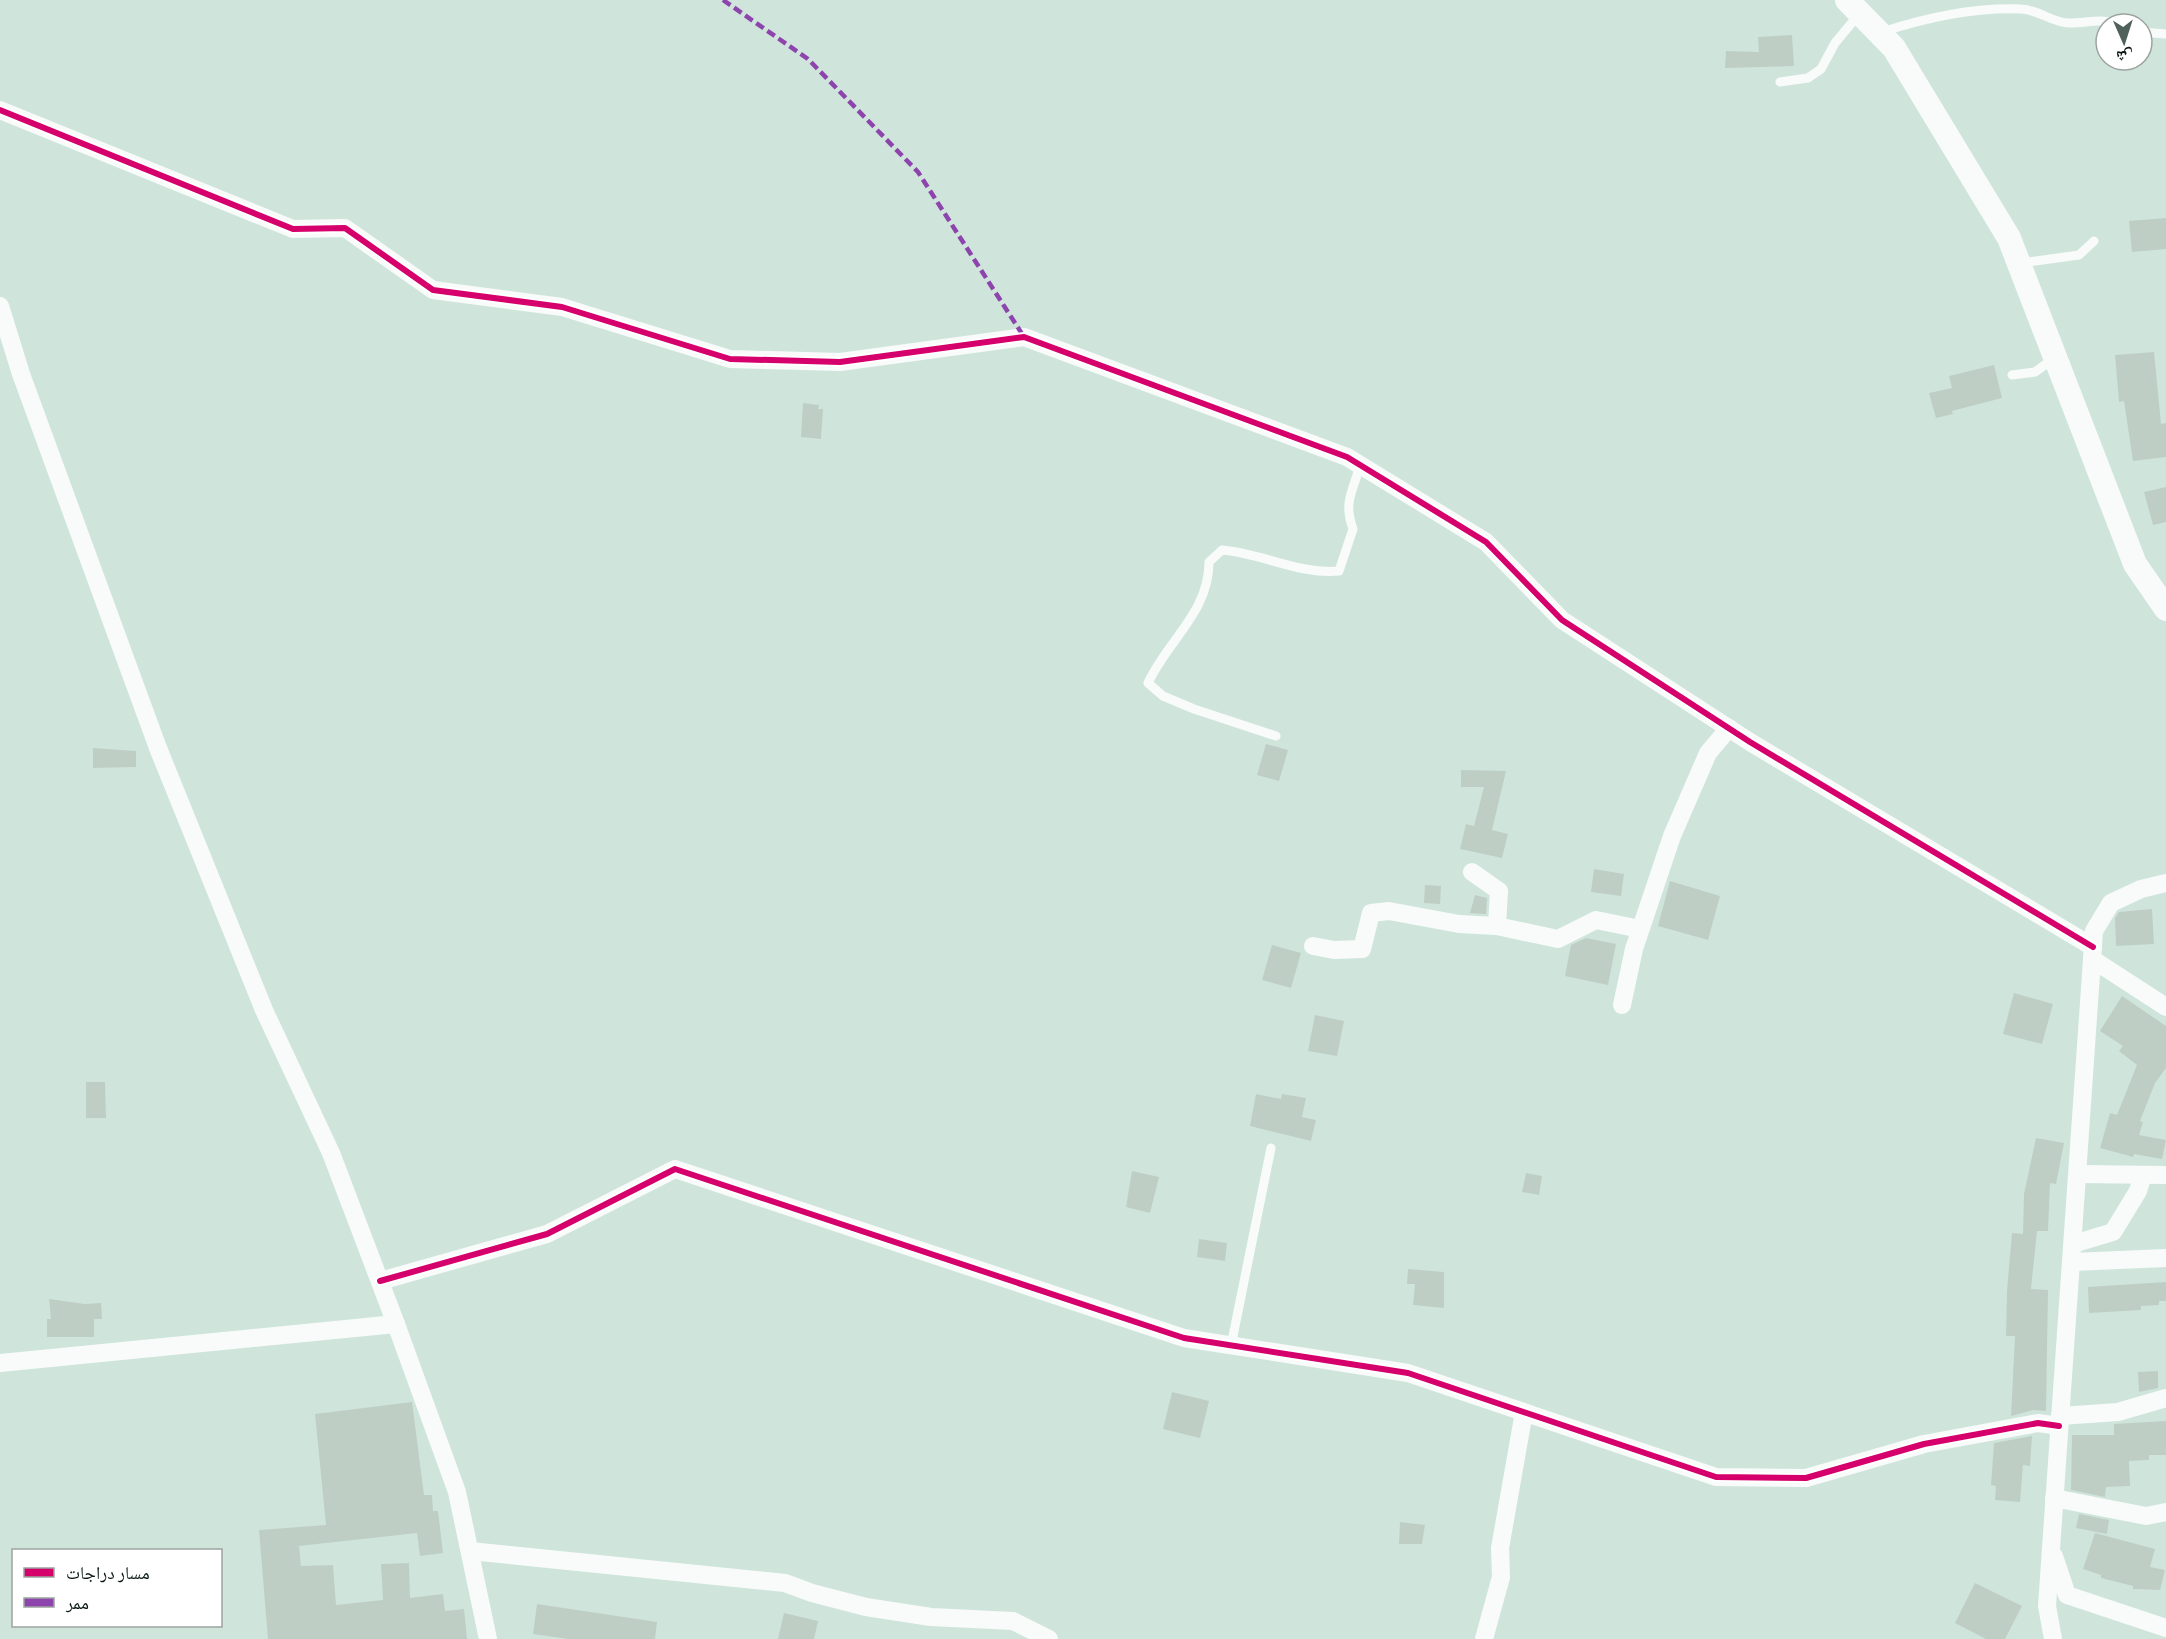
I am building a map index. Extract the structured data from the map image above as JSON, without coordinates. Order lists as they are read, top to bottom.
{
  "legend": ["مسار دراجات", "ممر"],
  "north": "bottom"
}
